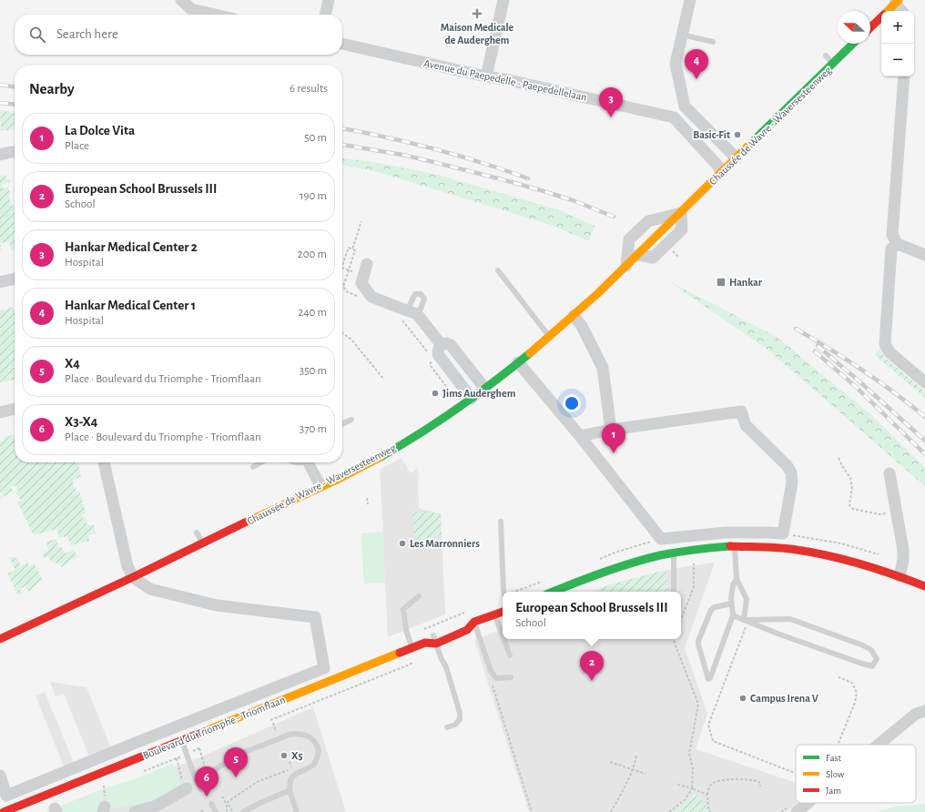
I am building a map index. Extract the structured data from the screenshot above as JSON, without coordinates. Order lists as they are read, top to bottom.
{
  "streets": {
    "main road": ["Chaussée de Wavre - Waversesteenweg", "Boulevard du Triomphe - Triomflaan"],
    "street": ["Avenue du Paepedelle - Paepedellelaan"]
  },
  "crossings": [
    ["Chaussée de Wavre - Waversesteenweg", "Boulevard du Triomphe - Triomflaan"]
  ],
  "places": {
    "health": ["Maison Medicale de Auderghem"],
    "other": [
      "Basic-Fit",
      "Jims Auderghem",
      "Les Marronniers",
      "Campus Irena V",
      "X5"
    ],
    "transit": ["Hankar"]
  },
  "legend": ["Fast", "Slow", "Jam"],
  "north": "left",
  "page": {
    "map_buttons": ["+", "−"],
    "search": "Search here",
    "pins": [
      "4",
      "3",
      "1",
      "2",
      "5",
      "6"
    ],
    "heading": ["Nearby", "6 results"],
    "list": [
      {
        "mark": "1",
        "name": "La Dolce Vita",
        "note": "Place",
        "value": "50 m"
      },
      {
        "mark": "2",
        "name": "European School Brussels III",
        "note": "School",
        "value": "190 m"
      },
      {
        "mark": "3",
        "name": "Hankar Medical Center 2",
        "note": "Hospital",
        "value": "200 m"
      },
      {
        "mark": "4",
        "name": "Hankar Medical Center 1",
        "note": "Hospital",
        "value": "240 m"
      },
      {
        "mark": "5",
        "name": "X4",
        "note": "Place · Boulevard du Triomphe - Triomflaan",
        "value": "350 m"
      },
      {
        "mark": "6",
        "name": "X3-X4",
        "note": "Place · Boulevard du Triomphe - Triomflaan",
        "value": "370 m"
      }
    ],
    "popup": ["European School Brussels III", "School"]
  }
}
